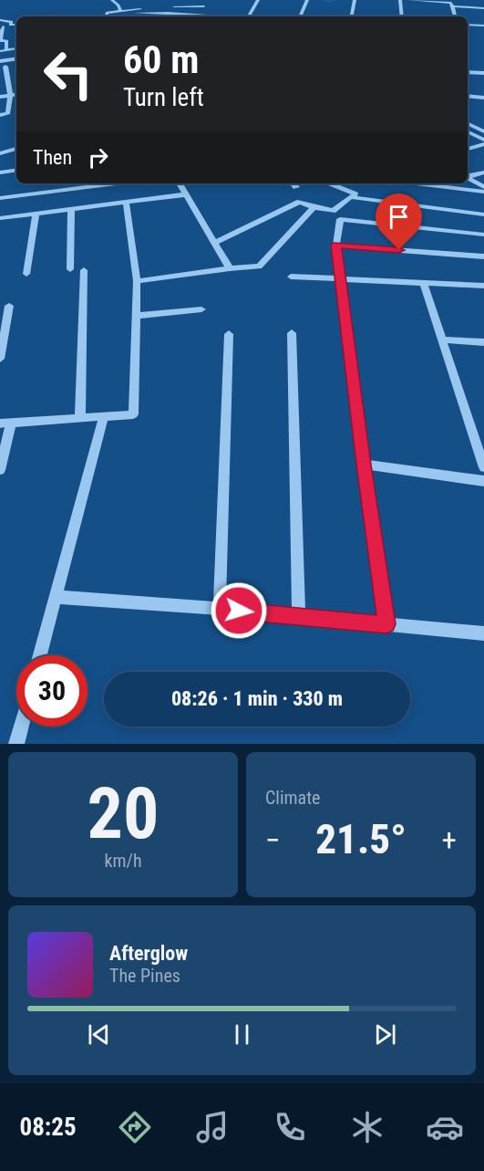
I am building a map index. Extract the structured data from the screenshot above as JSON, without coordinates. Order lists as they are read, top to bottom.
{
  "page": {
    "turn": ["60 m", "Turn left"],
    "then": "Then",
    "limit": "30",
    "trip": "08:26 · 1 min · 330 m",
    "tile": [
      ["20", "km/h"],
      "Climate"
    ],
    "heat": ["−", "21.5°", "+"],
    "song": ["Afterglow", "The Pines"],
    "tabs": "08:25"
  }
}
